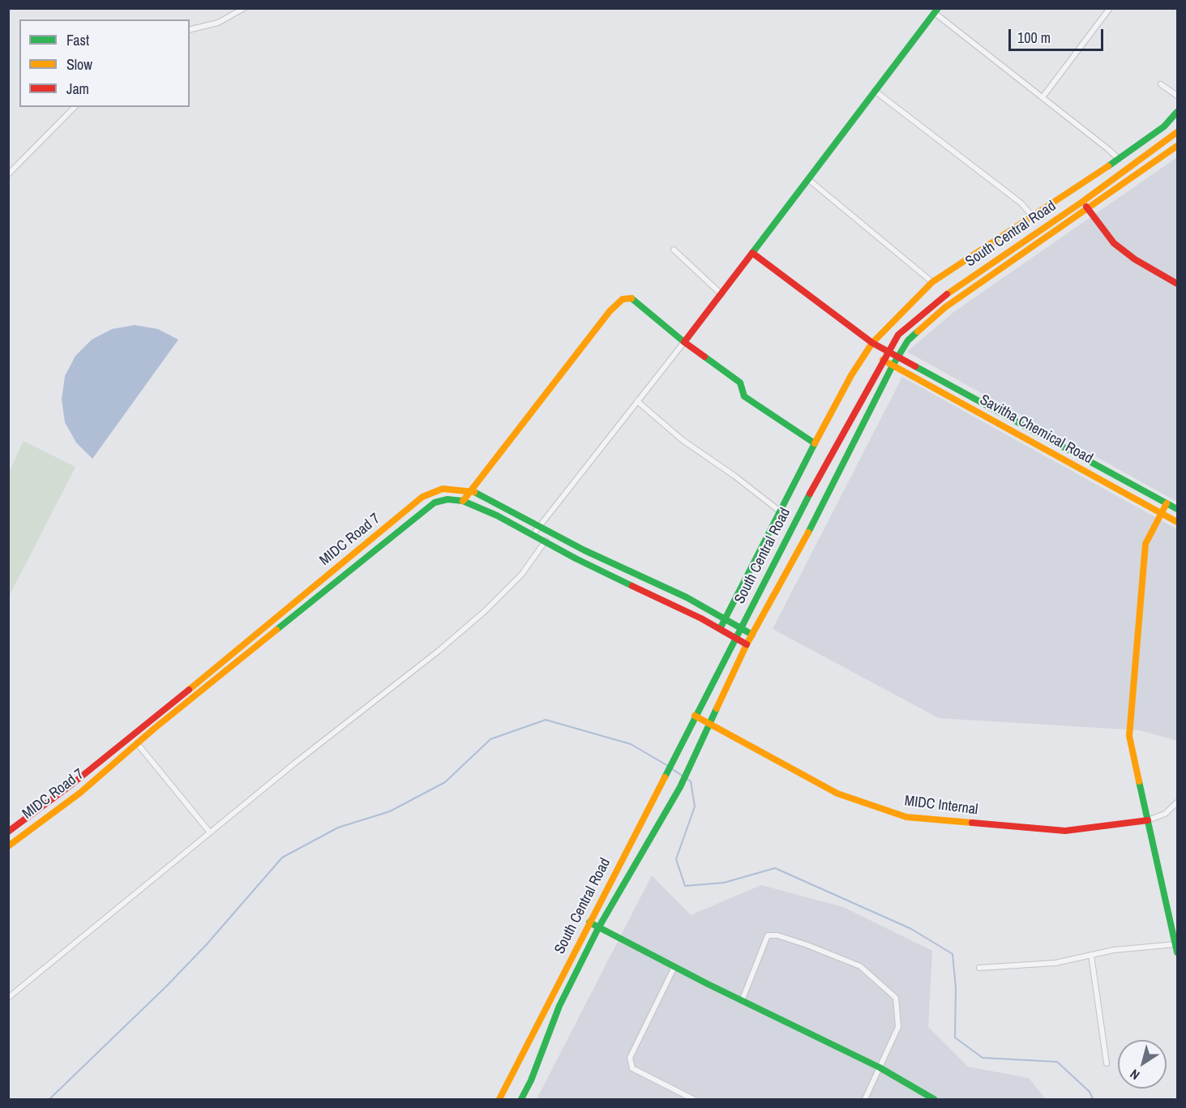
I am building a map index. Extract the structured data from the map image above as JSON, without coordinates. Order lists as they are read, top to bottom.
{
  "streets": {
    "street": [
      "South Central Road",
      "Savitha Chemical Road",
      "MIDC Road 7",
      "MIDC Internal"
    ]
  },
  "crossings": [
    ["South Central Road", "Savitha Chemical Road"],
    ["South Central Road", "MIDC Road 7"],
    ["South Central Road", "MIDC Internal"]
  ],
  "legend": ["Fast", "Slow", "Jam"],
  "scale_bar": "100 m",
  "north": "bottom left"
}
